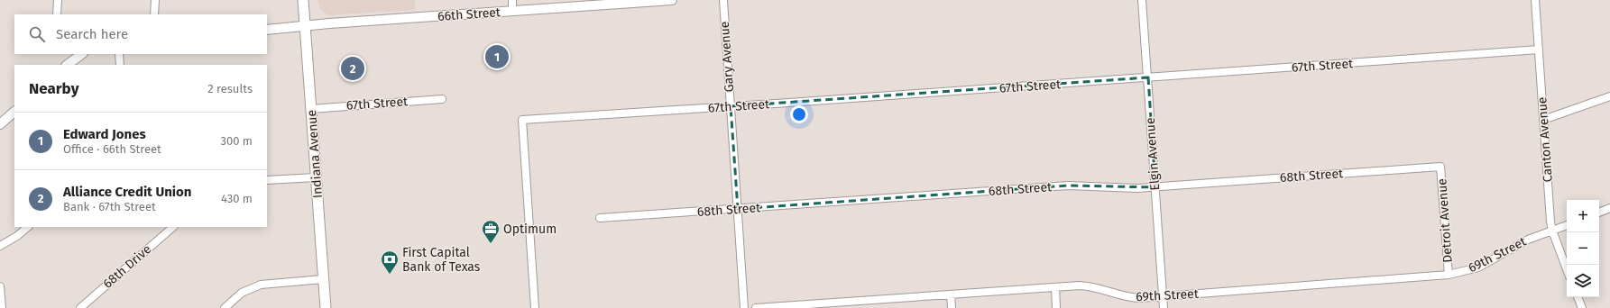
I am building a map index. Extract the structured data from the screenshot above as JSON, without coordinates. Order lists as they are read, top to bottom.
{
  "streets": {
    "main road": ["Indiana Avenue"],
    "street": [
      "66th Street",
      "Gary Avenue",
      "67th Street",
      "Canton Avenue",
      "Elgin Avenue",
      "68th Street",
      "Detroit Avenue",
      "69th Street",
      "68th Drive"
    ]
  },
  "crossings": [
    ["66th Street", "Indiana Avenue"],
    ["Gary Avenue", "67th Street"],
    ["Gary Avenue", "68th Street"],
    ["67th Street", "Canton Avenue"],
    ["67th Street", "Indiana Avenue"],
    ["67th Street", "Elgin Avenue"],
    ["Canton Avenue", "69th Street"],
    ["Elgin Avenue", "68th Street"],
    ["Elgin Avenue", "69th Street"],
    ["68th Street", "Detroit Avenue"],
    ["Detroit Avenue", "69th Street"]
  ],
  "places": {
    "office": ["Optimum"],
    "bank": ["First Capital Bank of Texas"]
  },
  "page": {
    "search": "Search here",
    "pins": ["1", "2"],
    "heading": ["Nearby", "2 results"],
    "list": [
      {
        "mark": "1",
        "name": "Edward Jones",
        "note": "Office · 66th Street",
        "value": "300 m"
      },
      {
        "mark": "2",
        "name": "Alliance Credit Union",
        "note": "Bank · 67th Street",
        "value": "430 m"
      }
    ],
    "map_buttons": ["+", "−"]
  }
}
